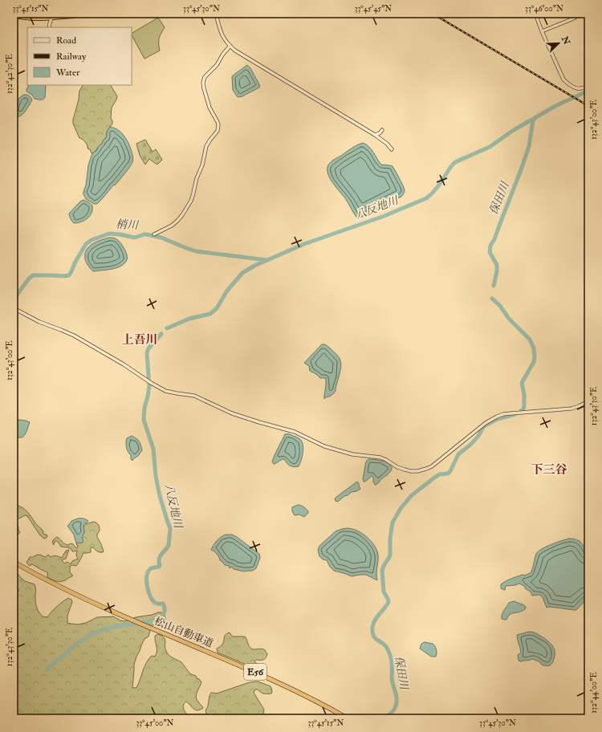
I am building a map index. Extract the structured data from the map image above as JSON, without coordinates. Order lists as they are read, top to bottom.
{
  "streets": {
    "highway": ["松山自動車道", "E56"]
  },
  "districts": ["上吾川", "下三谷"],
  "water": ["保田川", "八反地川", "梢川"],
  "legend": ["Road", "Railway", "Water"],
  "north": "top right",
  "coordinates": [
    "33°45'15\"N",
    "33°45'30\"N",
    "33°45'45\"N",
    "33°46'00\"N",
    "132°42'30\"E",
    "132°43'00\"E",
    "132°43'30\"E",
    "132°44'00\"E",
    "33°45'00\"N"
  ]
}
